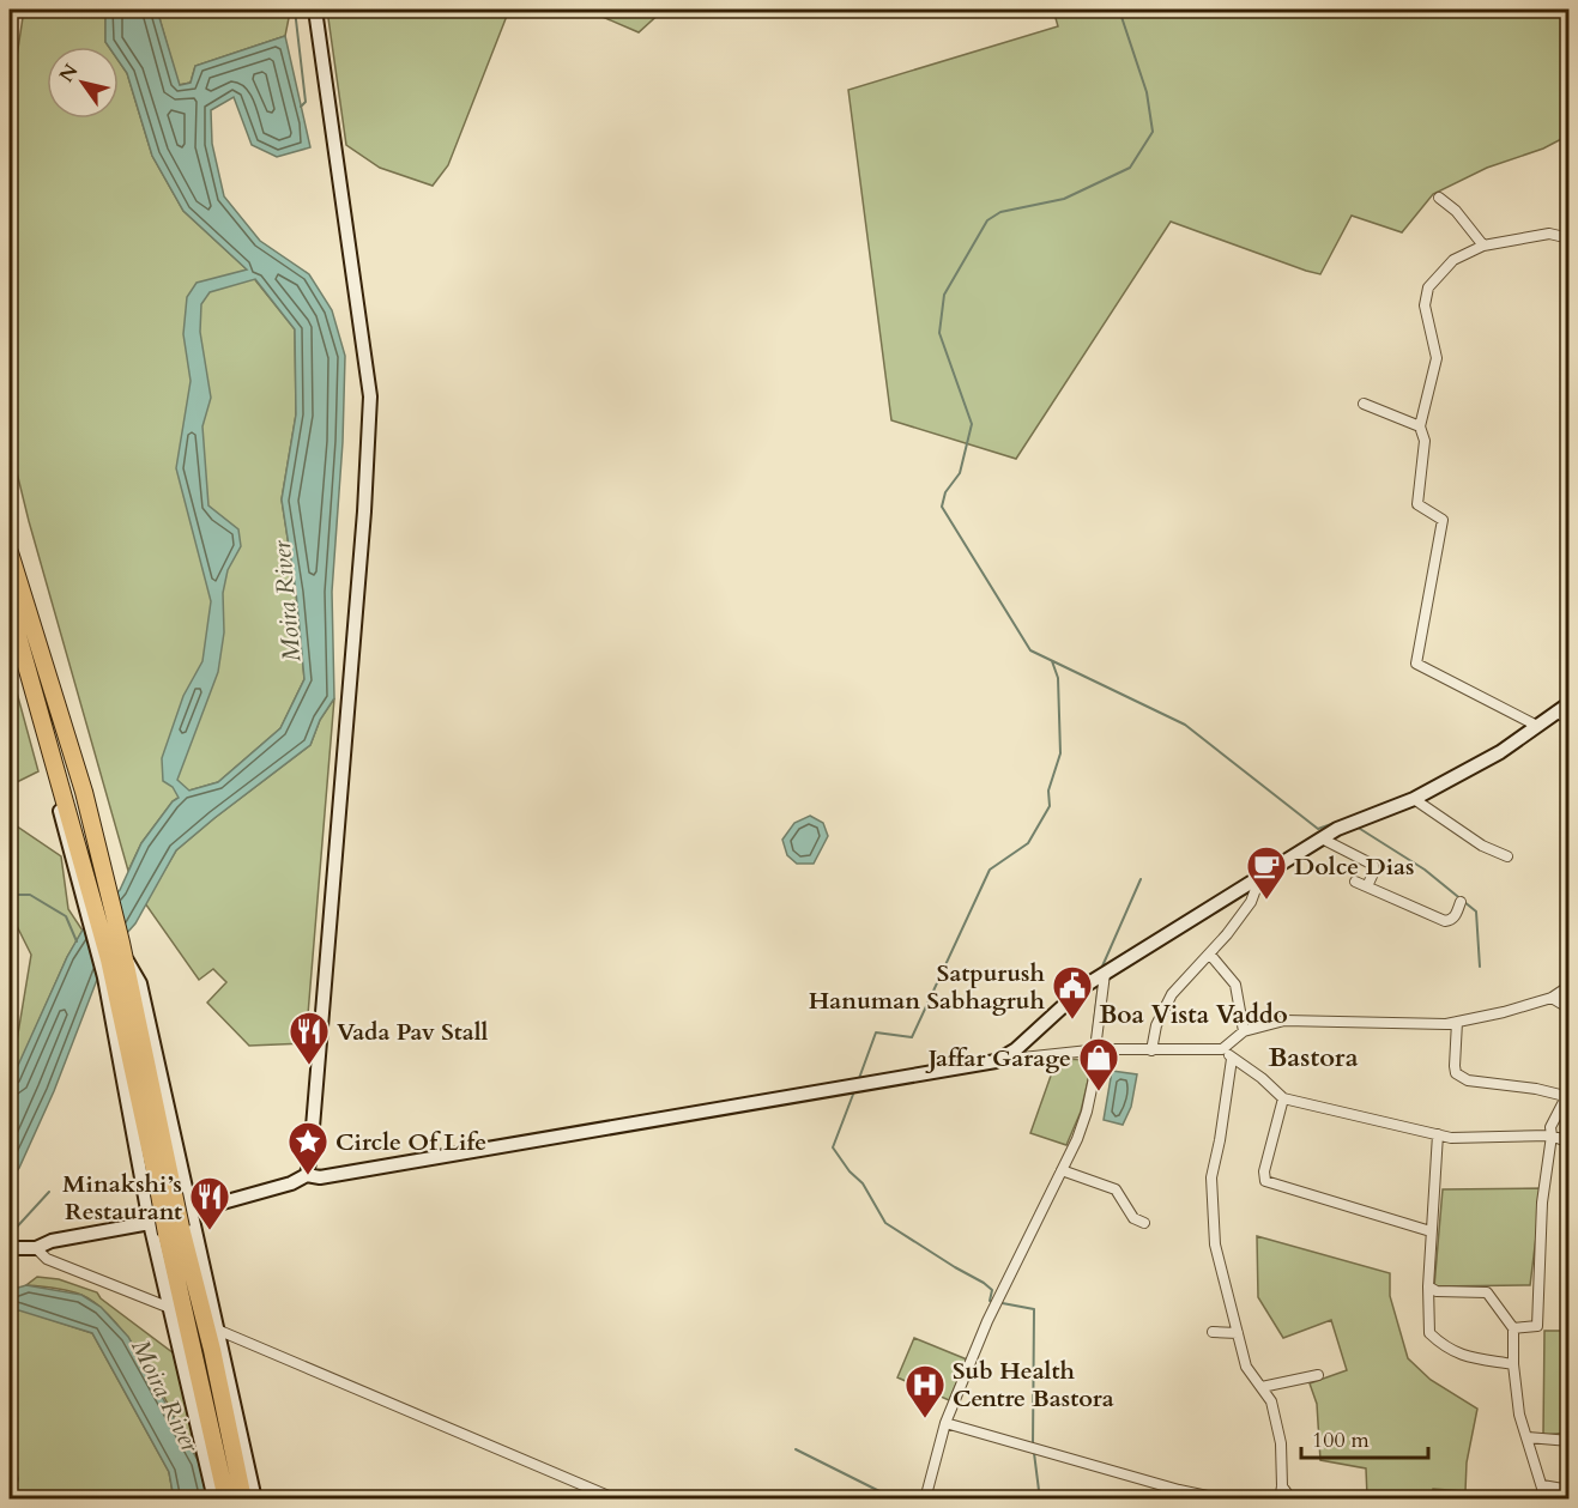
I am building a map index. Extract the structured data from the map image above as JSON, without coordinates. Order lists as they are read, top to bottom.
{
  "districts": ["Boa Vista Vaddo", "Bastora"],
  "water": ["Moira River"],
  "places": {
    "cafe": ["Dolce Dias"],
    "public building": ["Satpurush Hanuman Sabhagruh"],
    "restaurant": ["Vada Pav Stall", "Minakshi’s Restaurant"],
    "shop": ["Jaffar Garage"],
    "place": ["Circle Of Life"],
    "hospital": ["Sub Health Centre Bastora"]
  },
  "scale_bar": "100 m",
  "north": "top left"
}
